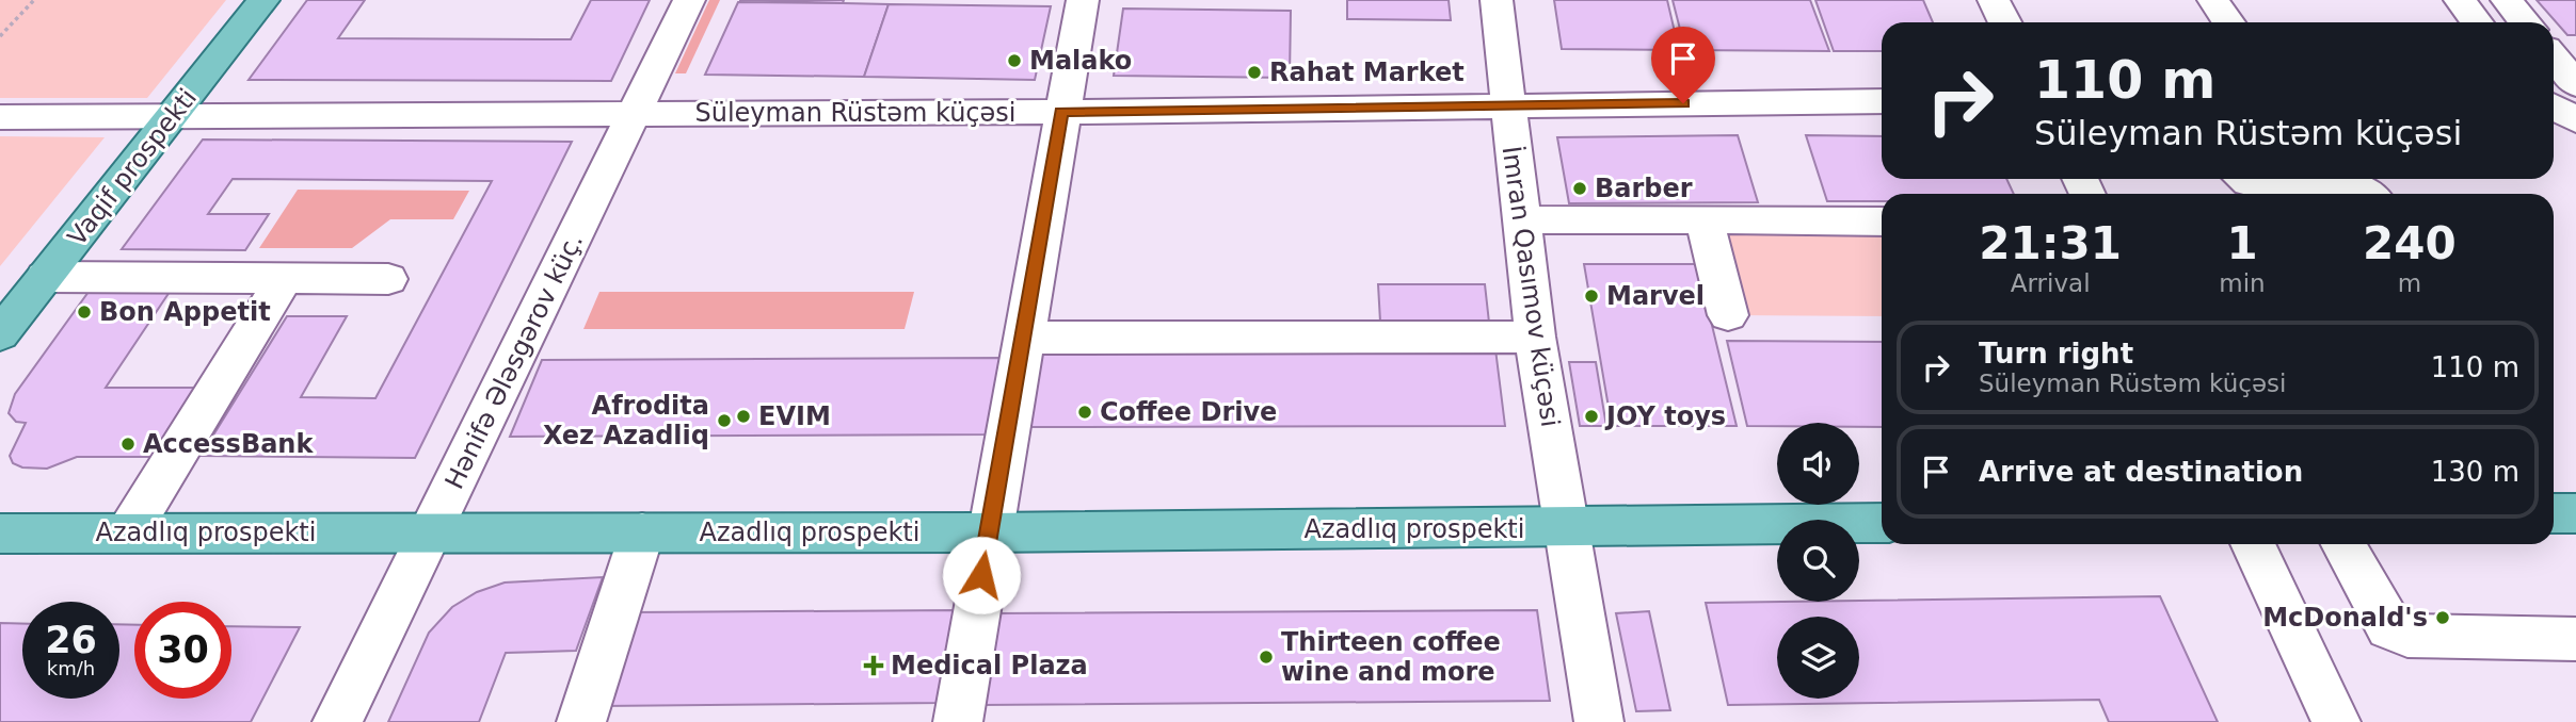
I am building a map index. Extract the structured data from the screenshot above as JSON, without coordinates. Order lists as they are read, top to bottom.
{
  "streets": {
    "main road": ["Vaqif prospekti", "Azadlıq prospekti"],
    "street": ["Süleyman Rüstəm küçəsi", "İmran Qasımov küçəsi", "Hənifə Ələsgərov küç."]
  },
  "crossings": [
    ["Süleyman Rüstəm küçəsi", "Vaqif prospekti"],
    ["Süleyman Rüstəm küçəsi", "İmran Qasımov küçəsi"],
    ["Süleyman Rüstəm küçəsi", "Hənifə Ələsgərov küç."],
    ["İmran Qasımov küçəsi", "Azadlıq prospekti"],
    ["Hənifə Ələsgərov küç.", "Azadlıq prospekti"]
  ],
  "places": {
    "other": [
      "Malako",
      "Rahat Market",
      "Barber",
      "Marvel",
      "Bon Appetit",
      "Coffee Drive",
      "EVIM",
      "JOY toys",
      "Afrodita Xez Azadliq",
      "AccessBank",
      "McDonald's",
      "Thirteen coffee wine and more"
    ],
    "health": ["Medical Plaza"]
  },
  "page": {
    "turn": ["110 m", "Süleyman Rüstəm küçəsi"],
    "eta": [
      "21:31",
      "Arrival",
      "1",
      "min",
      "240",
      "m"
    ],
    "list": [
      {
        "name": "Turn right",
        "note": "Süleyman Rüstəm küçəsi",
        "value": "110 m"
      },
      {
        "name": "Arrive at destination",
        "value": "130 m"
      }
    ],
    "speed": "26 km/h",
    "limit": "30"
  }
}
